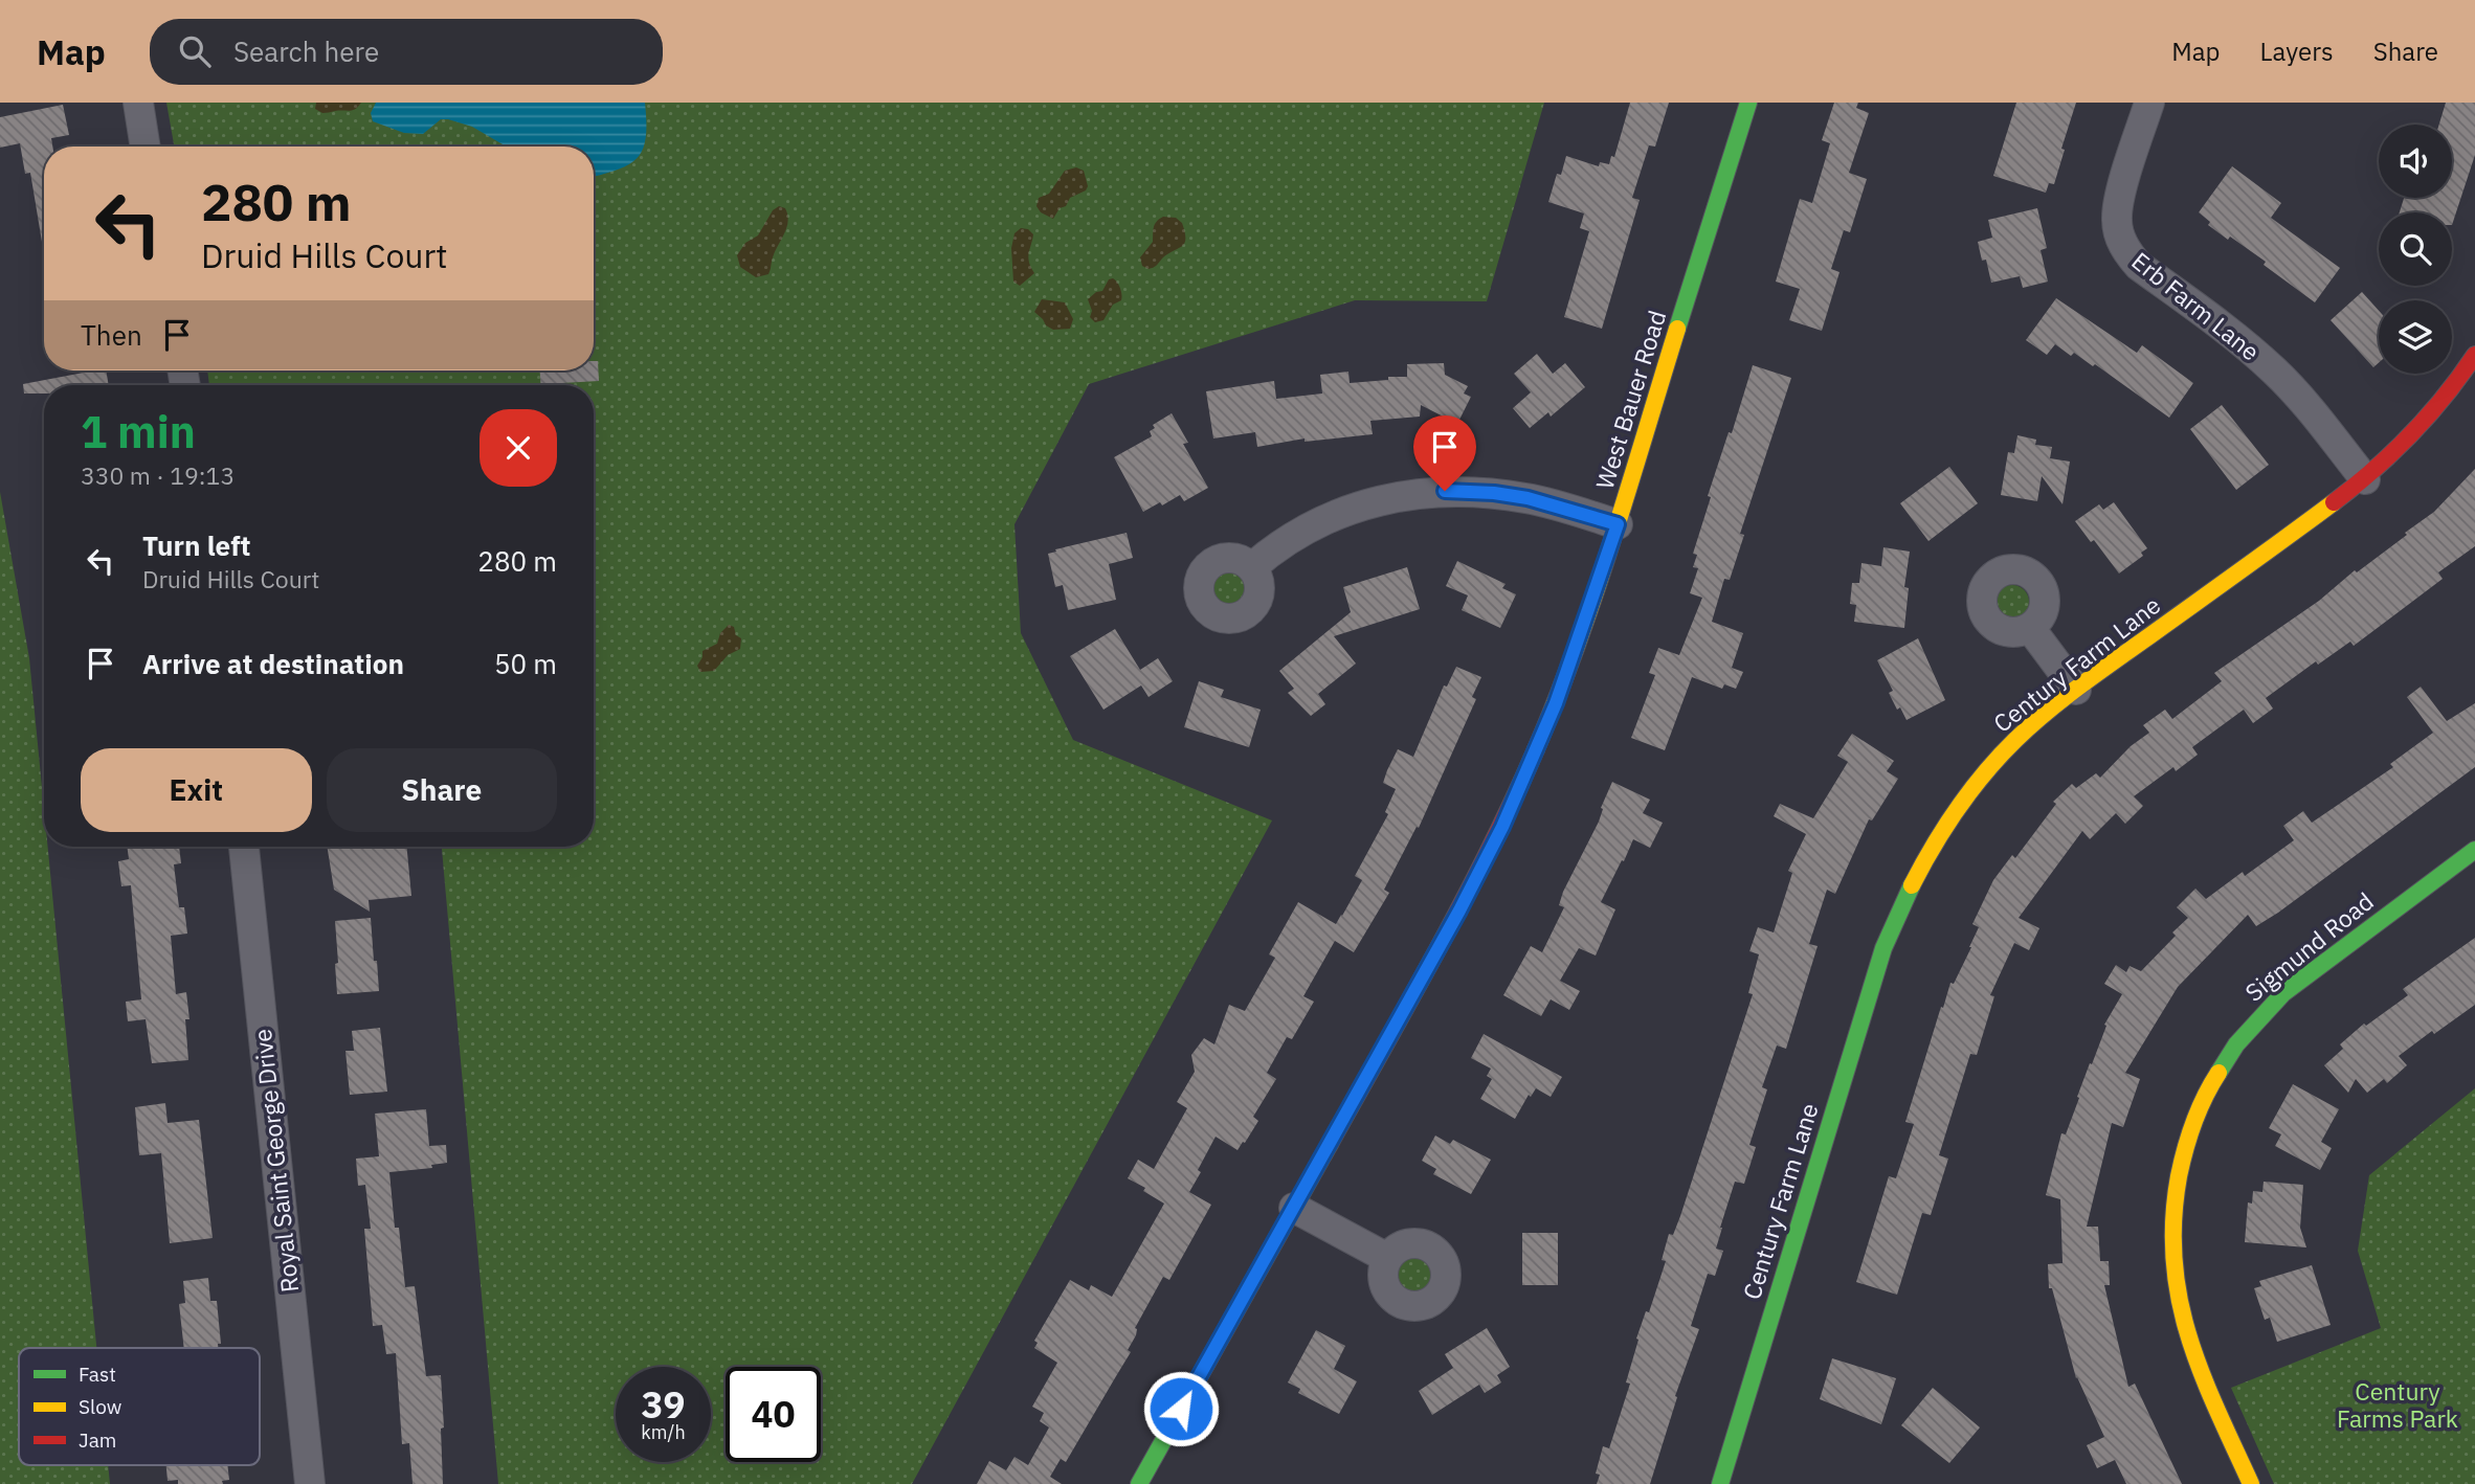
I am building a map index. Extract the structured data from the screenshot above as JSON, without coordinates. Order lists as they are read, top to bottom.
{
  "streets": {
    "street": [
      "Erb Farm Lane",
      "West Bauer Road",
      "Century Farm Lane",
      "Sigmund Road",
      "Royal Saint George Drive"
    ]
  },
  "crossings": [
    ["Erb Farm Lane", "Century Farm Lane"]
  ],
  "parks": ["Century Farms Park"],
  "legend": ["Fast", "Slow", "Jam"],
  "page": {
    "header": "Map",
    "search": "Search here",
    "nav": ["Map", "Layers", "Share"],
    "turn": ["280 m", "Druid Hills Court"],
    "then": "Then",
    "heading": ["1 min", "330 m · 19:13"],
    "list": [
      {
        "name": "Turn left",
        "note": "Druid Hills Court",
        "value": "280 m"
      },
      {
        "name": "Arrive at destination",
        "value": "50 m"
      }
    ],
    "buttons": ["Exit", "Share"],
    "speed": "39 km/h",
    "limit": "40"
  }
}
